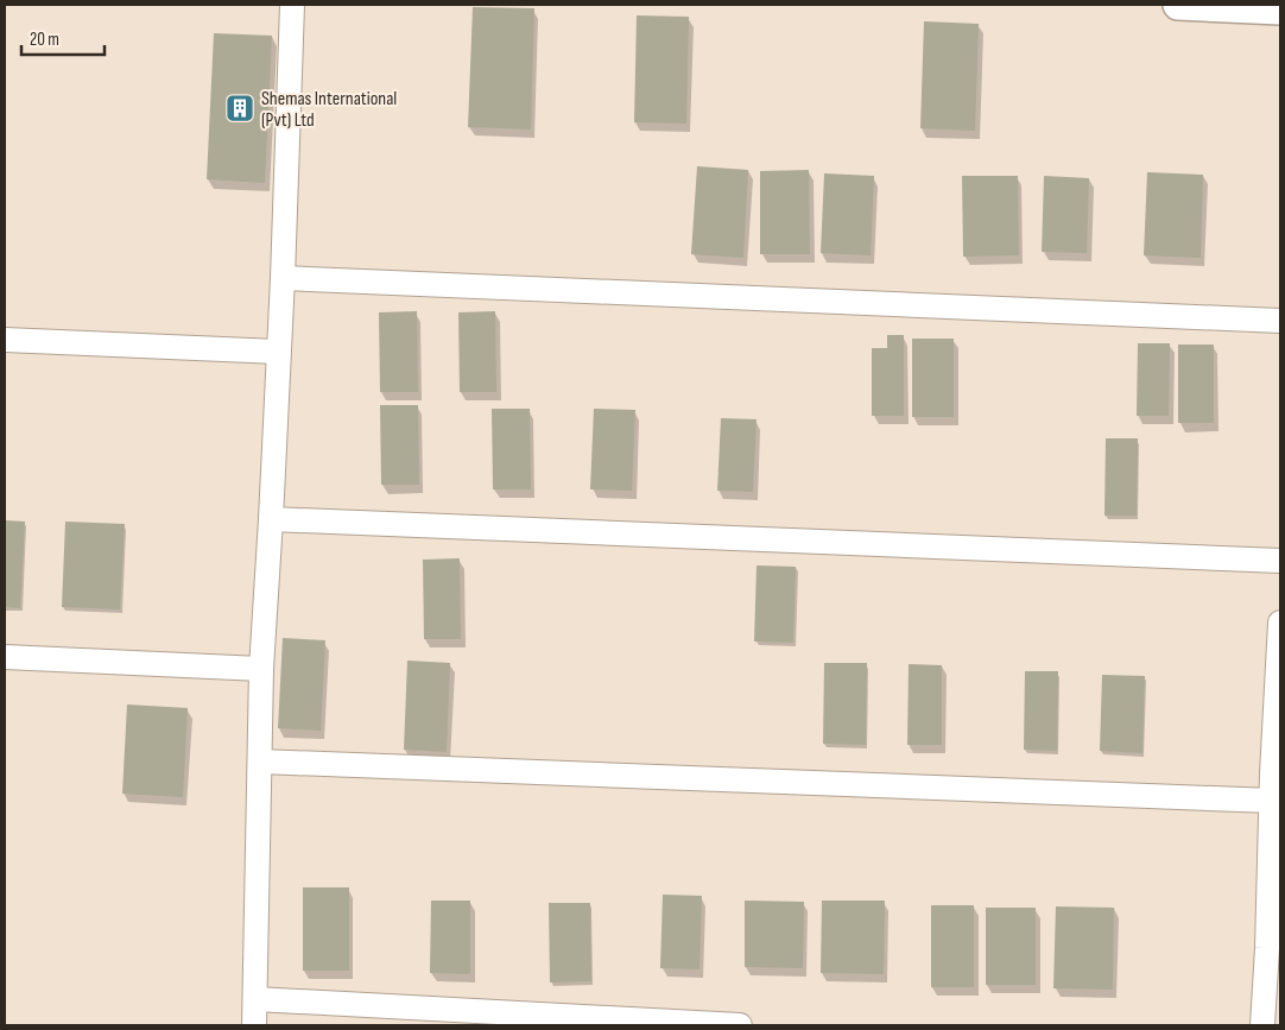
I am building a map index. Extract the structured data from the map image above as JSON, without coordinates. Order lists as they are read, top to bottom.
{
  "places": {
    "building": ["Shemas International (Pvt) Ltd"]
  },
  "scale_bar": "20 m"
}
